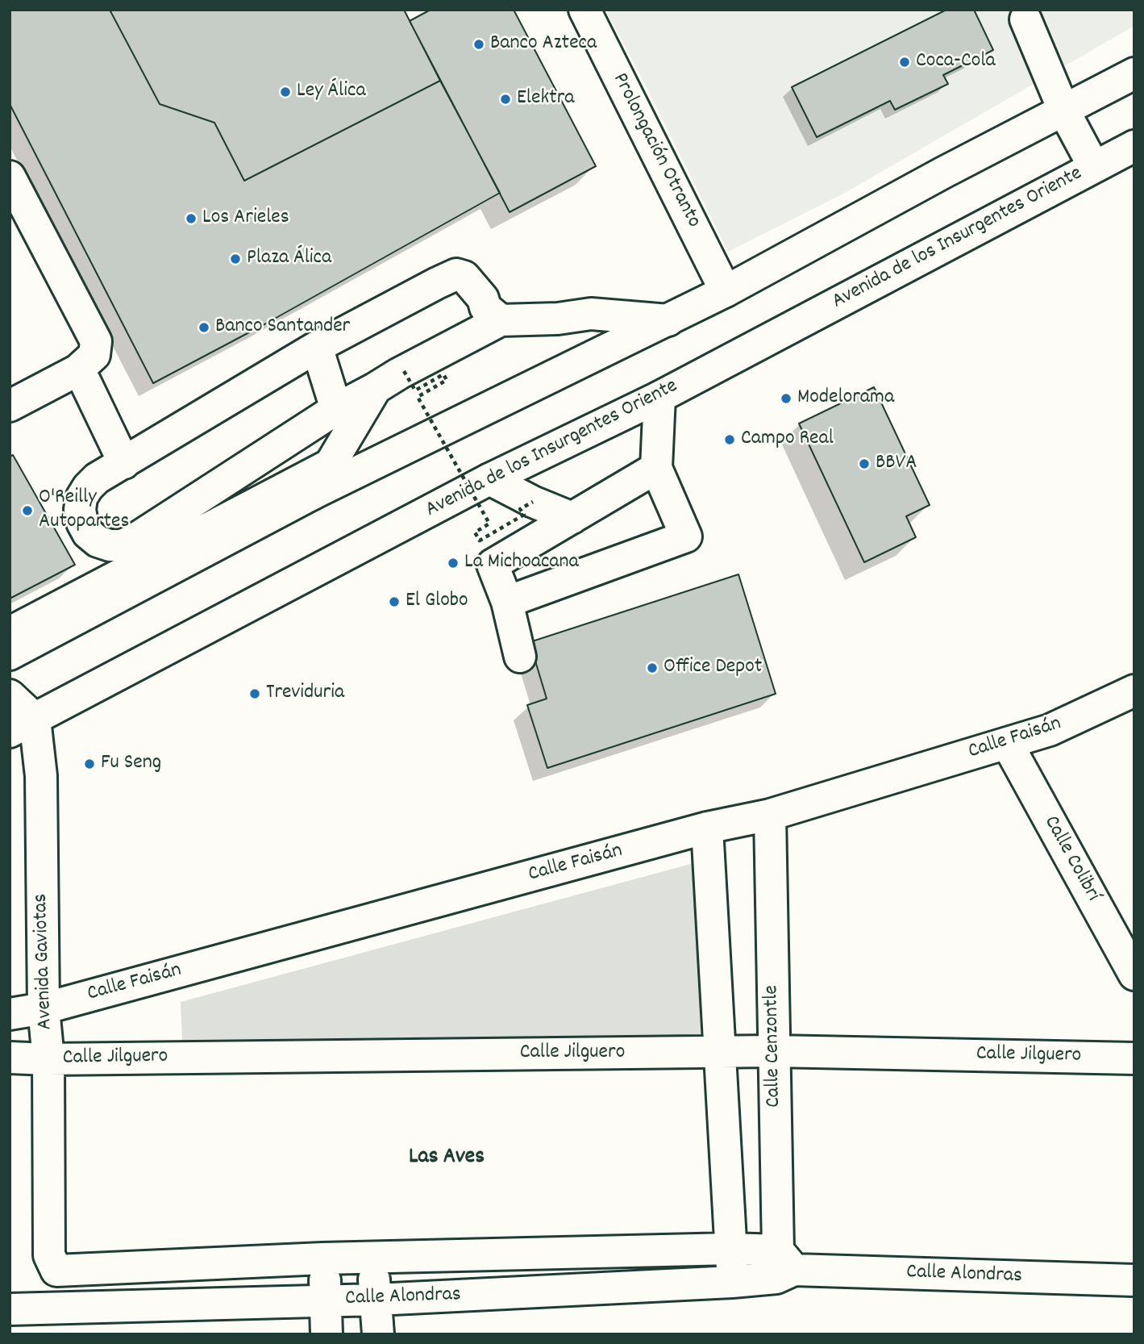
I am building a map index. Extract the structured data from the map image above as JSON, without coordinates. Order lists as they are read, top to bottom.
{
  "streets": {
    "main road": [
      "Prolongación Otranto",
      "Avenida de los Insurgentes Oriente",
      "Calle Faisán",
      "Calle Colibrí",
      "Avenida Gaviotas",
      "Calle Cenzontle",
      "Calle Jilguero",
      "Calle Alondras"
    ]
  },
  "crossings": [
    ["Avenida de los Insurgentes Oriente", "Avenida Gaviotas"],
    ["Calle Faisán", "Calle Colibrí"],
    ["Calle Faisán", "Avenida Gaviotas"],
    ["Calle Faisán", "Calle Cenzontle"],
    ["Avenida Gaviotas", "Calle Jilguero"],
    ["Avenida Gaviotas", "Calle Alondras"],
    ["Calle Cenzontle", "Calle Jilguero"],
    ["Calle Cenzontle", "Calle Alondras"]
  ],
  "districts": ["Las Aves"],
  "places": [
    "Banco Azteca",
    "Coca-Cola",
    "Ley Álica",
    "Elektra",
    "Los Arieles",
    "Plaza Álica",
    "Banco Santander",
    "Modelorama",
    "Campo Real",
    "BBVA",
    "O'Reilly Autopartes",
    "La Michoacana",
    "El Globo",
    "Office Depot",
    "Treviduria",
    "Fu Seng"
  ]
}
